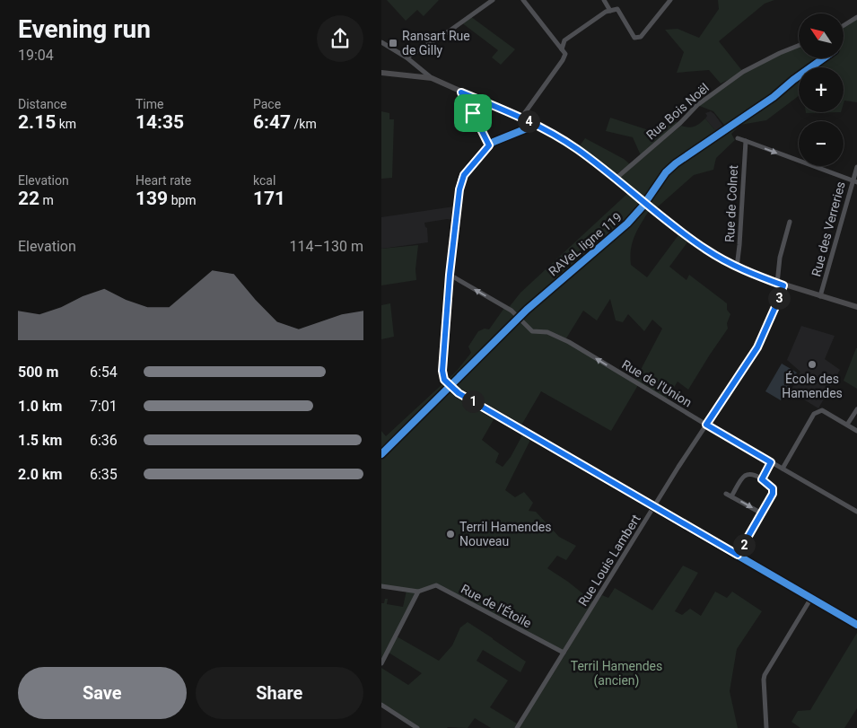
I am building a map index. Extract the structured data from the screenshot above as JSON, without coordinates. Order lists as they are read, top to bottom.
{
  "streets": {
    "street": [
      "Rue Bois Noël",
      "Rue de Colnet",
      "Rue des Verreries",
      "Rue de l'Union",
      "Rue Louis Lambert",
      "Rue de l'Étoile"
    ],
    "cycle path": ["RAVeL ligne 119"]
  },
  "crossings": [
    ["Rue de l'Union", "Rue Louis Lambert"],
    ["Rue Louis Lambert", "Rue de l'Étoile"]
  ],
  "one_way": ["Rue de l'Union"],
  "parks": ["Terril Hamendes (ancien)"],
  "places": {
    "transit": ["Ransart Rue de Gilly"],
    "other": ["École des Hamendes", "Terril Hamendes Nouveau"]
  },
  "north": "top left",
  "page": {
    "heading": ["Evening run", "19:04"],
    "map_buttons": ["+", "−"],
    "stats": [
      ["Distance", "2.15 km"],
      ["Time", "14:35"],
      ["Pace", "6:47 /km"],
      ["Elevation", "22 m"],
      ["Heart rate", "139 bpm"],
      ["kcal", "171"]
    ],
    "pins": [
      "4",
      "3",
      "1",
      "2"
    ],
    "chart": ["Elevation", "114–130 m"],
    "list": [
      {
        "name": "500 m",
        "note": "6:54"
      },
      {
        "name": "1.0 km",
        "note": "7:01"
      },
      {
        "name": "1.5 km",
        "note": "6:36"
      },
      {
        "name": "2.0 km",
        "note": "6:35"
      }
    ],
    "buttons": ["Save", "Share"]
  }
}
